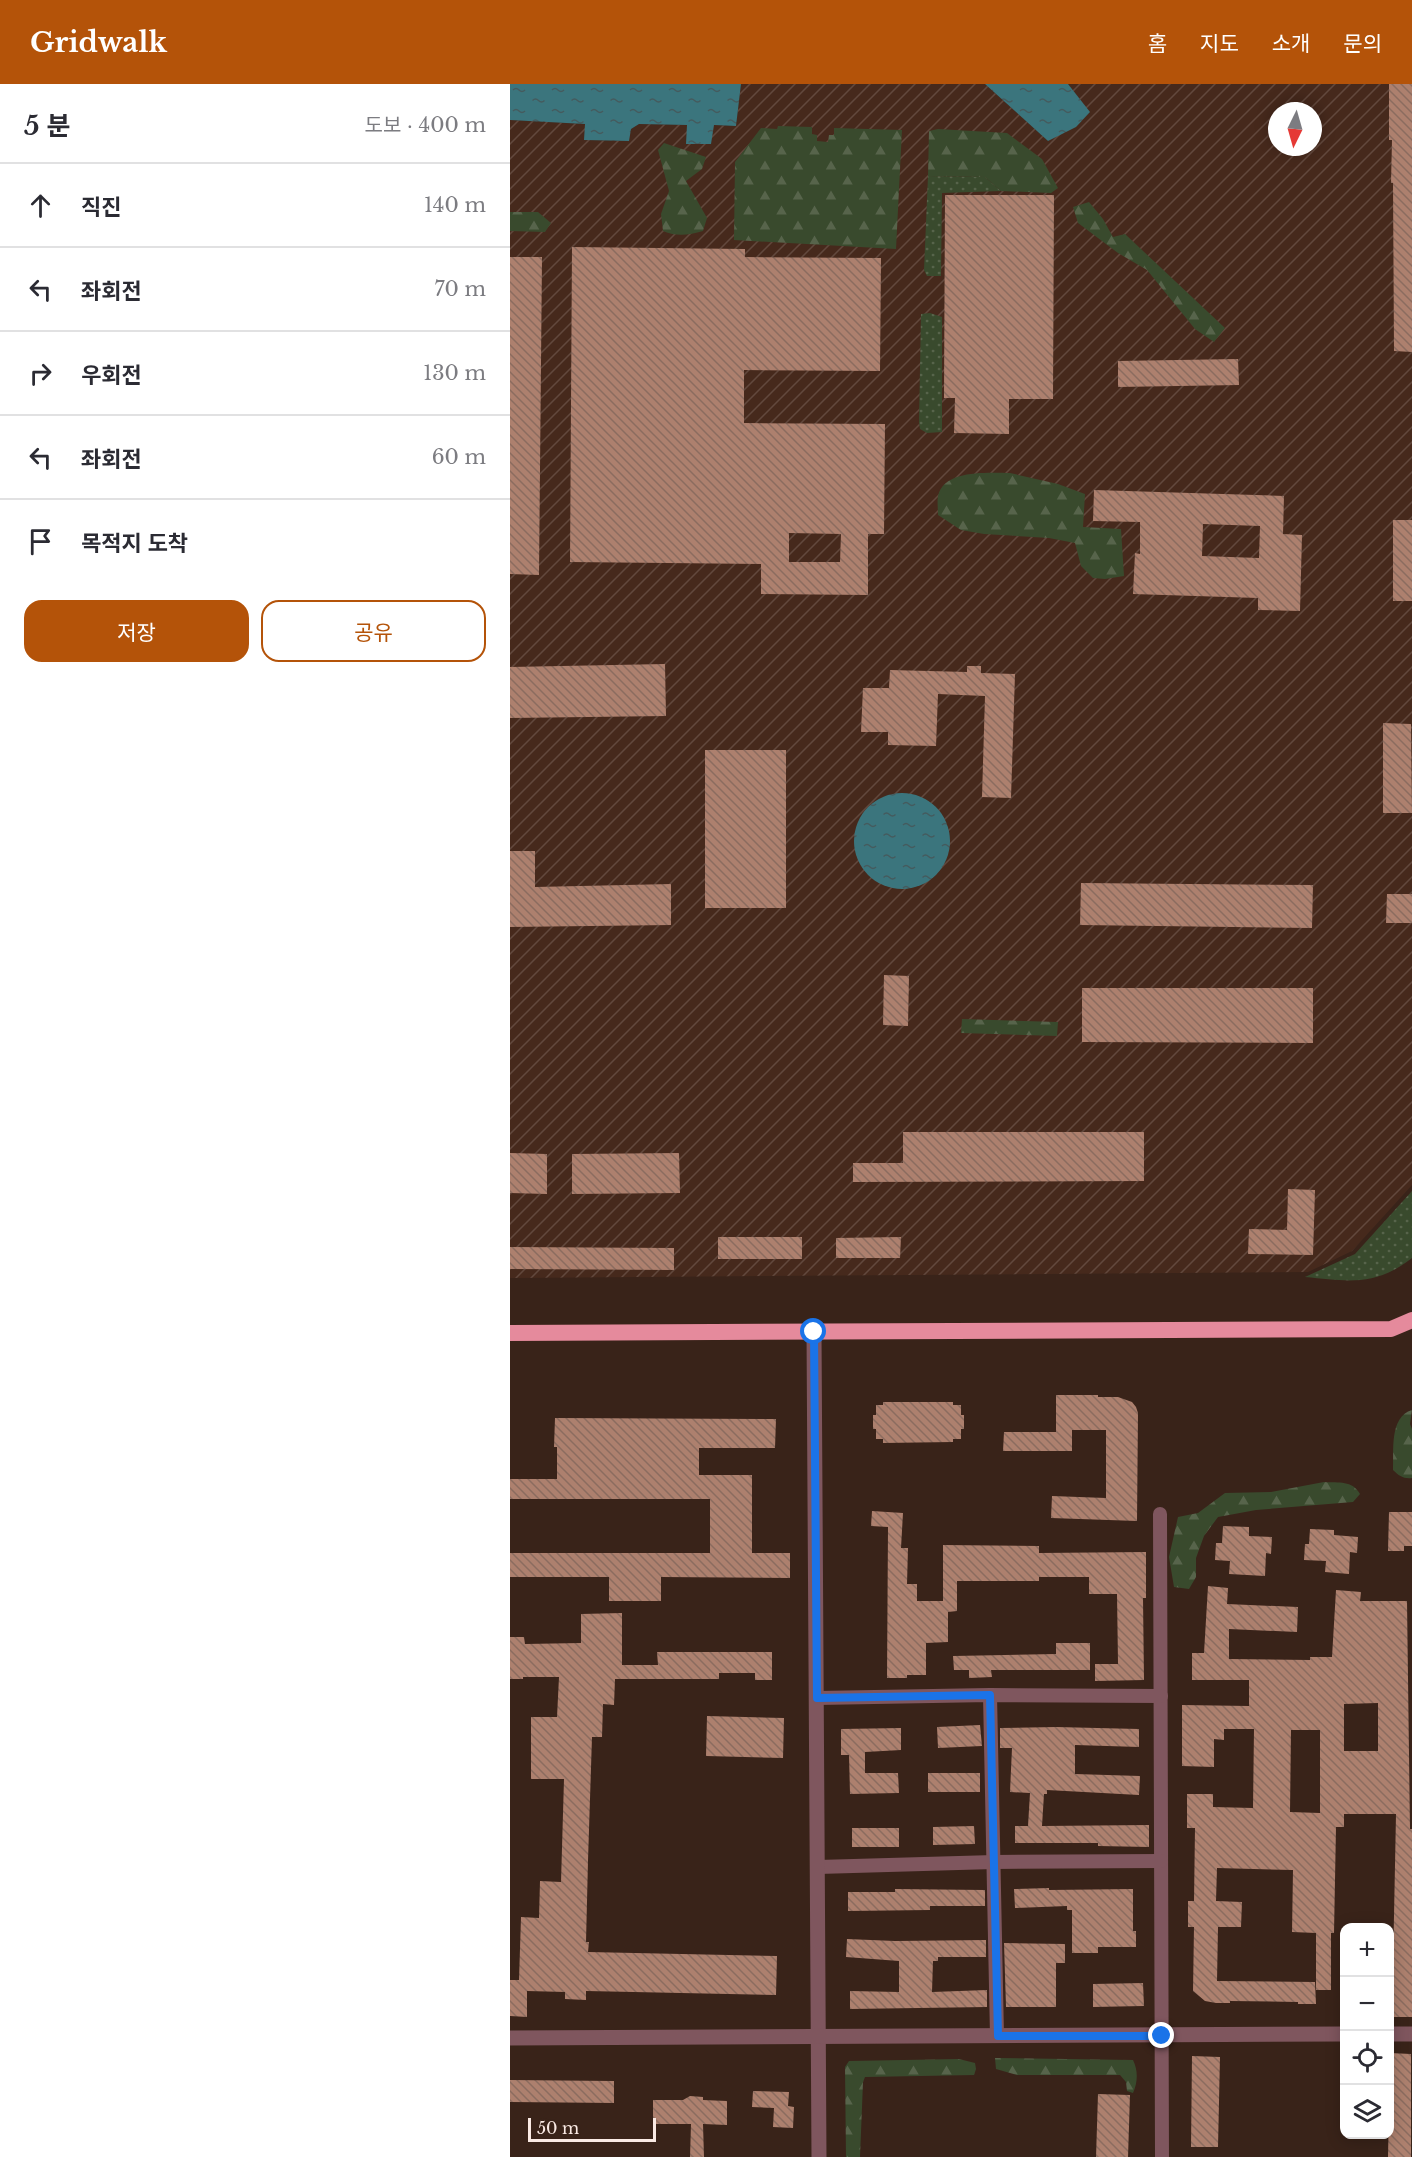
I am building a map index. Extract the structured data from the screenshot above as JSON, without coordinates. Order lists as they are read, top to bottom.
{
  "scale_bar": "50 m",
  "north": "bottom",
  "page": {
    "header": "Gridwalk",
    "nav": [
      "홈",
      "지도",
      "소개",
      "문의"
    ],
    "heading": ["5 분", "도보 · 400 m"],
    "list": [
      ["직진", "140 m"],
      ["좌회전", "70 m"],
      ["우회전", "130 m"],
      ["좌회전", "60 m"],
      "목적지 도착"
    ],
    "buttons": ["저장", "공유"],
    "map_buttons": ["+", "−"],
    "scale": "50 m"
  }
}
